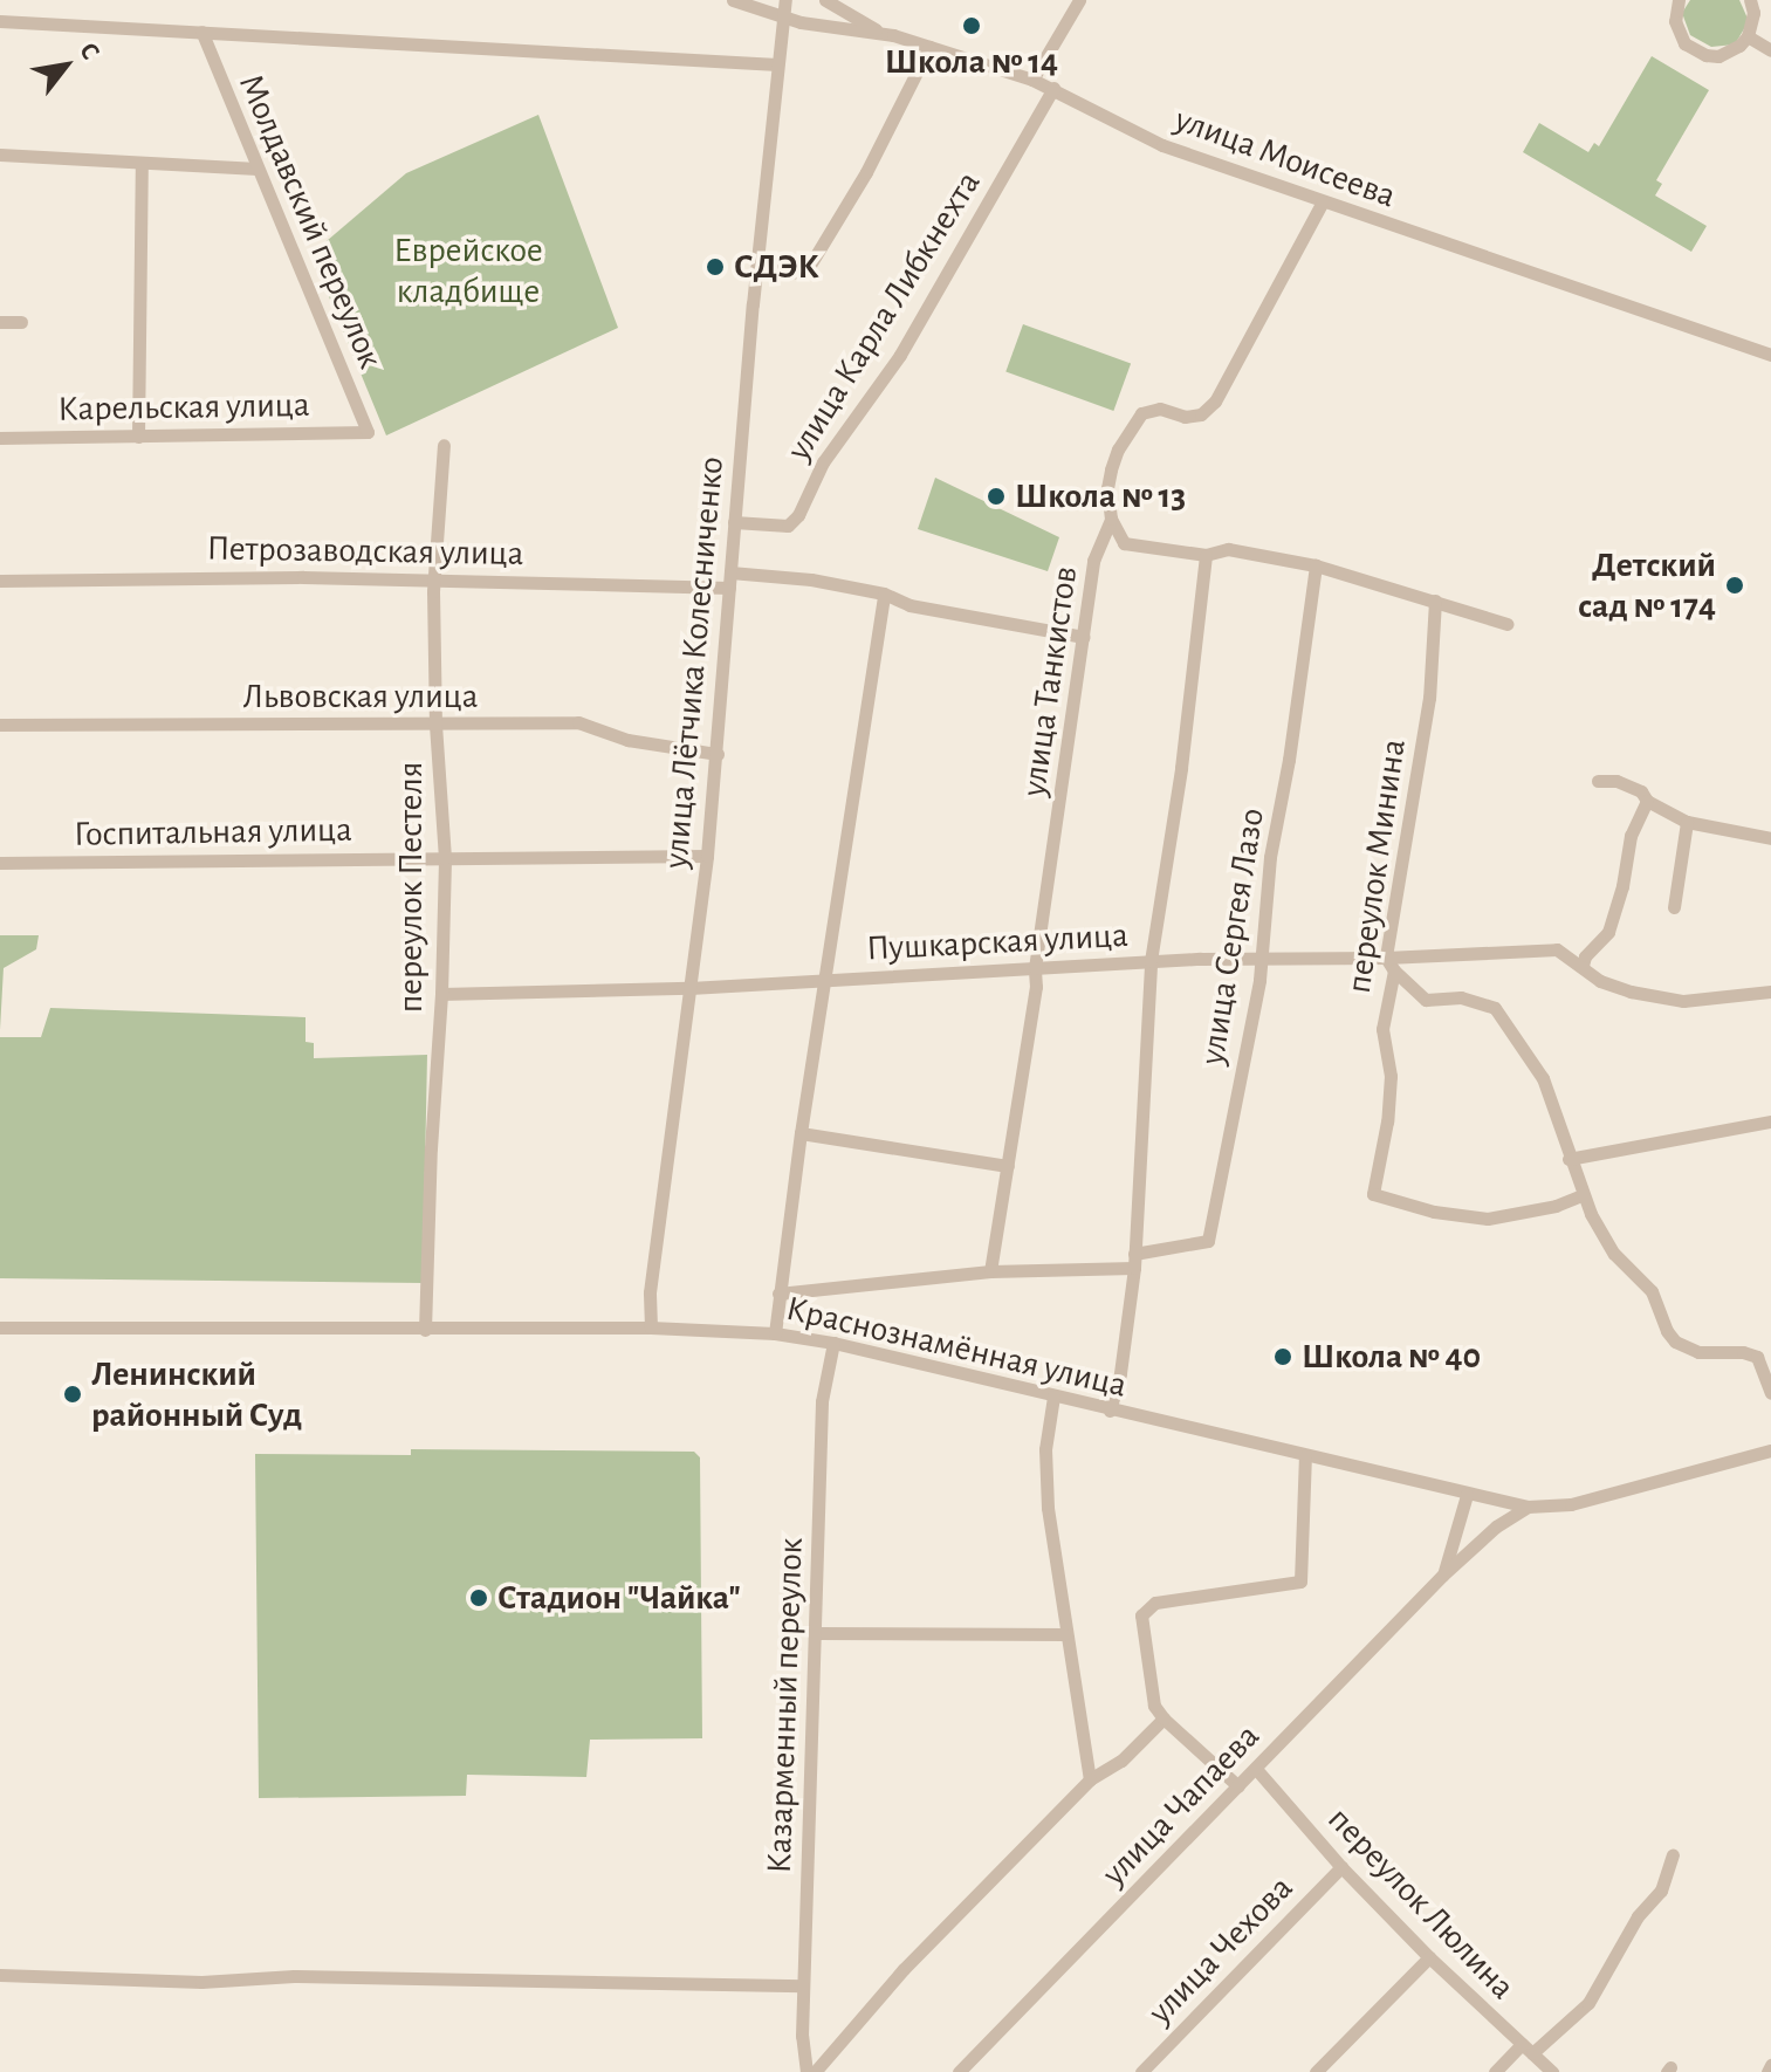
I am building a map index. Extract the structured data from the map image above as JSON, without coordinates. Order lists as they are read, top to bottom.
{
  "streets": {
    "street": [
      "улица Моисеева",
      "Молдавский переулок",
      "улица Карла Либкнехта",
      "Карельская улица",
      "Петрозаводская улица",
      "улица Лётчика Колесниченко",
      "улица Танкистов",
      "Львовская улица",
      "Госпитальная улица",
      "переулок Минина",
      "переулок Пестеля",
      "улица Сергея Лазо",
      "Пушкарская улица",
      "Краснознамённая улица",
      "Казарменный переулок",
      "улица Чапаева",
      "переулок Люлина",
      "улица Чехова"
    ]
  },
  "crossings": [
    ["улица Моисеева", "улица Карла Либкнехта"],
    ["улица Моисеева", "улица Лётчика Колесниченко"],
    ["улица Моисеева", "улица Танкистов"],
    ["Молдавский переулок", "Карельская улица"],
    ["улица Карла Либкнехта", "улица Лётчика Колесниченко"],
    ["Петрозаводская улица", "улица Лётчика Колесниченко"],
    ["Петрозаводская улица", "переулок Пестеля"],
    ["улица Лётчика Колесниченко", "Львовская улица"],
    ["улица Лётчика Колесниченко", "Госпитальная улица"],
    ["улица Лётчика Колесниченко", "Пушкарская улица"],
    ["улица Лётчика Колесниченко", "Краснознамённая улица"],
    ["улица Танкистов", "Пушкарская улица"],
    ["Львовская улица", "переулок Пестеля"],
    ["Госпитальная улица", "переулок Пестеля"],
    ["переулок Минина", "Пушкарская улица"],
    ["переулок Пестеля", "Пушкарская улица"],
    ["переулок Пестеля", "Краснознамённая улица"],
    ["улица Сергея Лазо", "Пушкарская улица"],
    ["Краснознамённая улица", "Казарменный переулок"],
    ["Краснознамённая улица", "улица Чапаева"],
    ["улица Чапаева", "переулок Люлина"],
    ["переулок Люлина", "улица Чехова"]
  ],
  "parks": ["Еврейское кладбище"],
  "places": [
    "Школа № 14",
    "СДЭК",
    "Школа № 13",
    "Детский сад № 174",
    "Школа № 40",
    "Ленинский районный Суд",
    "Стадион \"Чайка\""
  ],
  "north": "top right"
}
